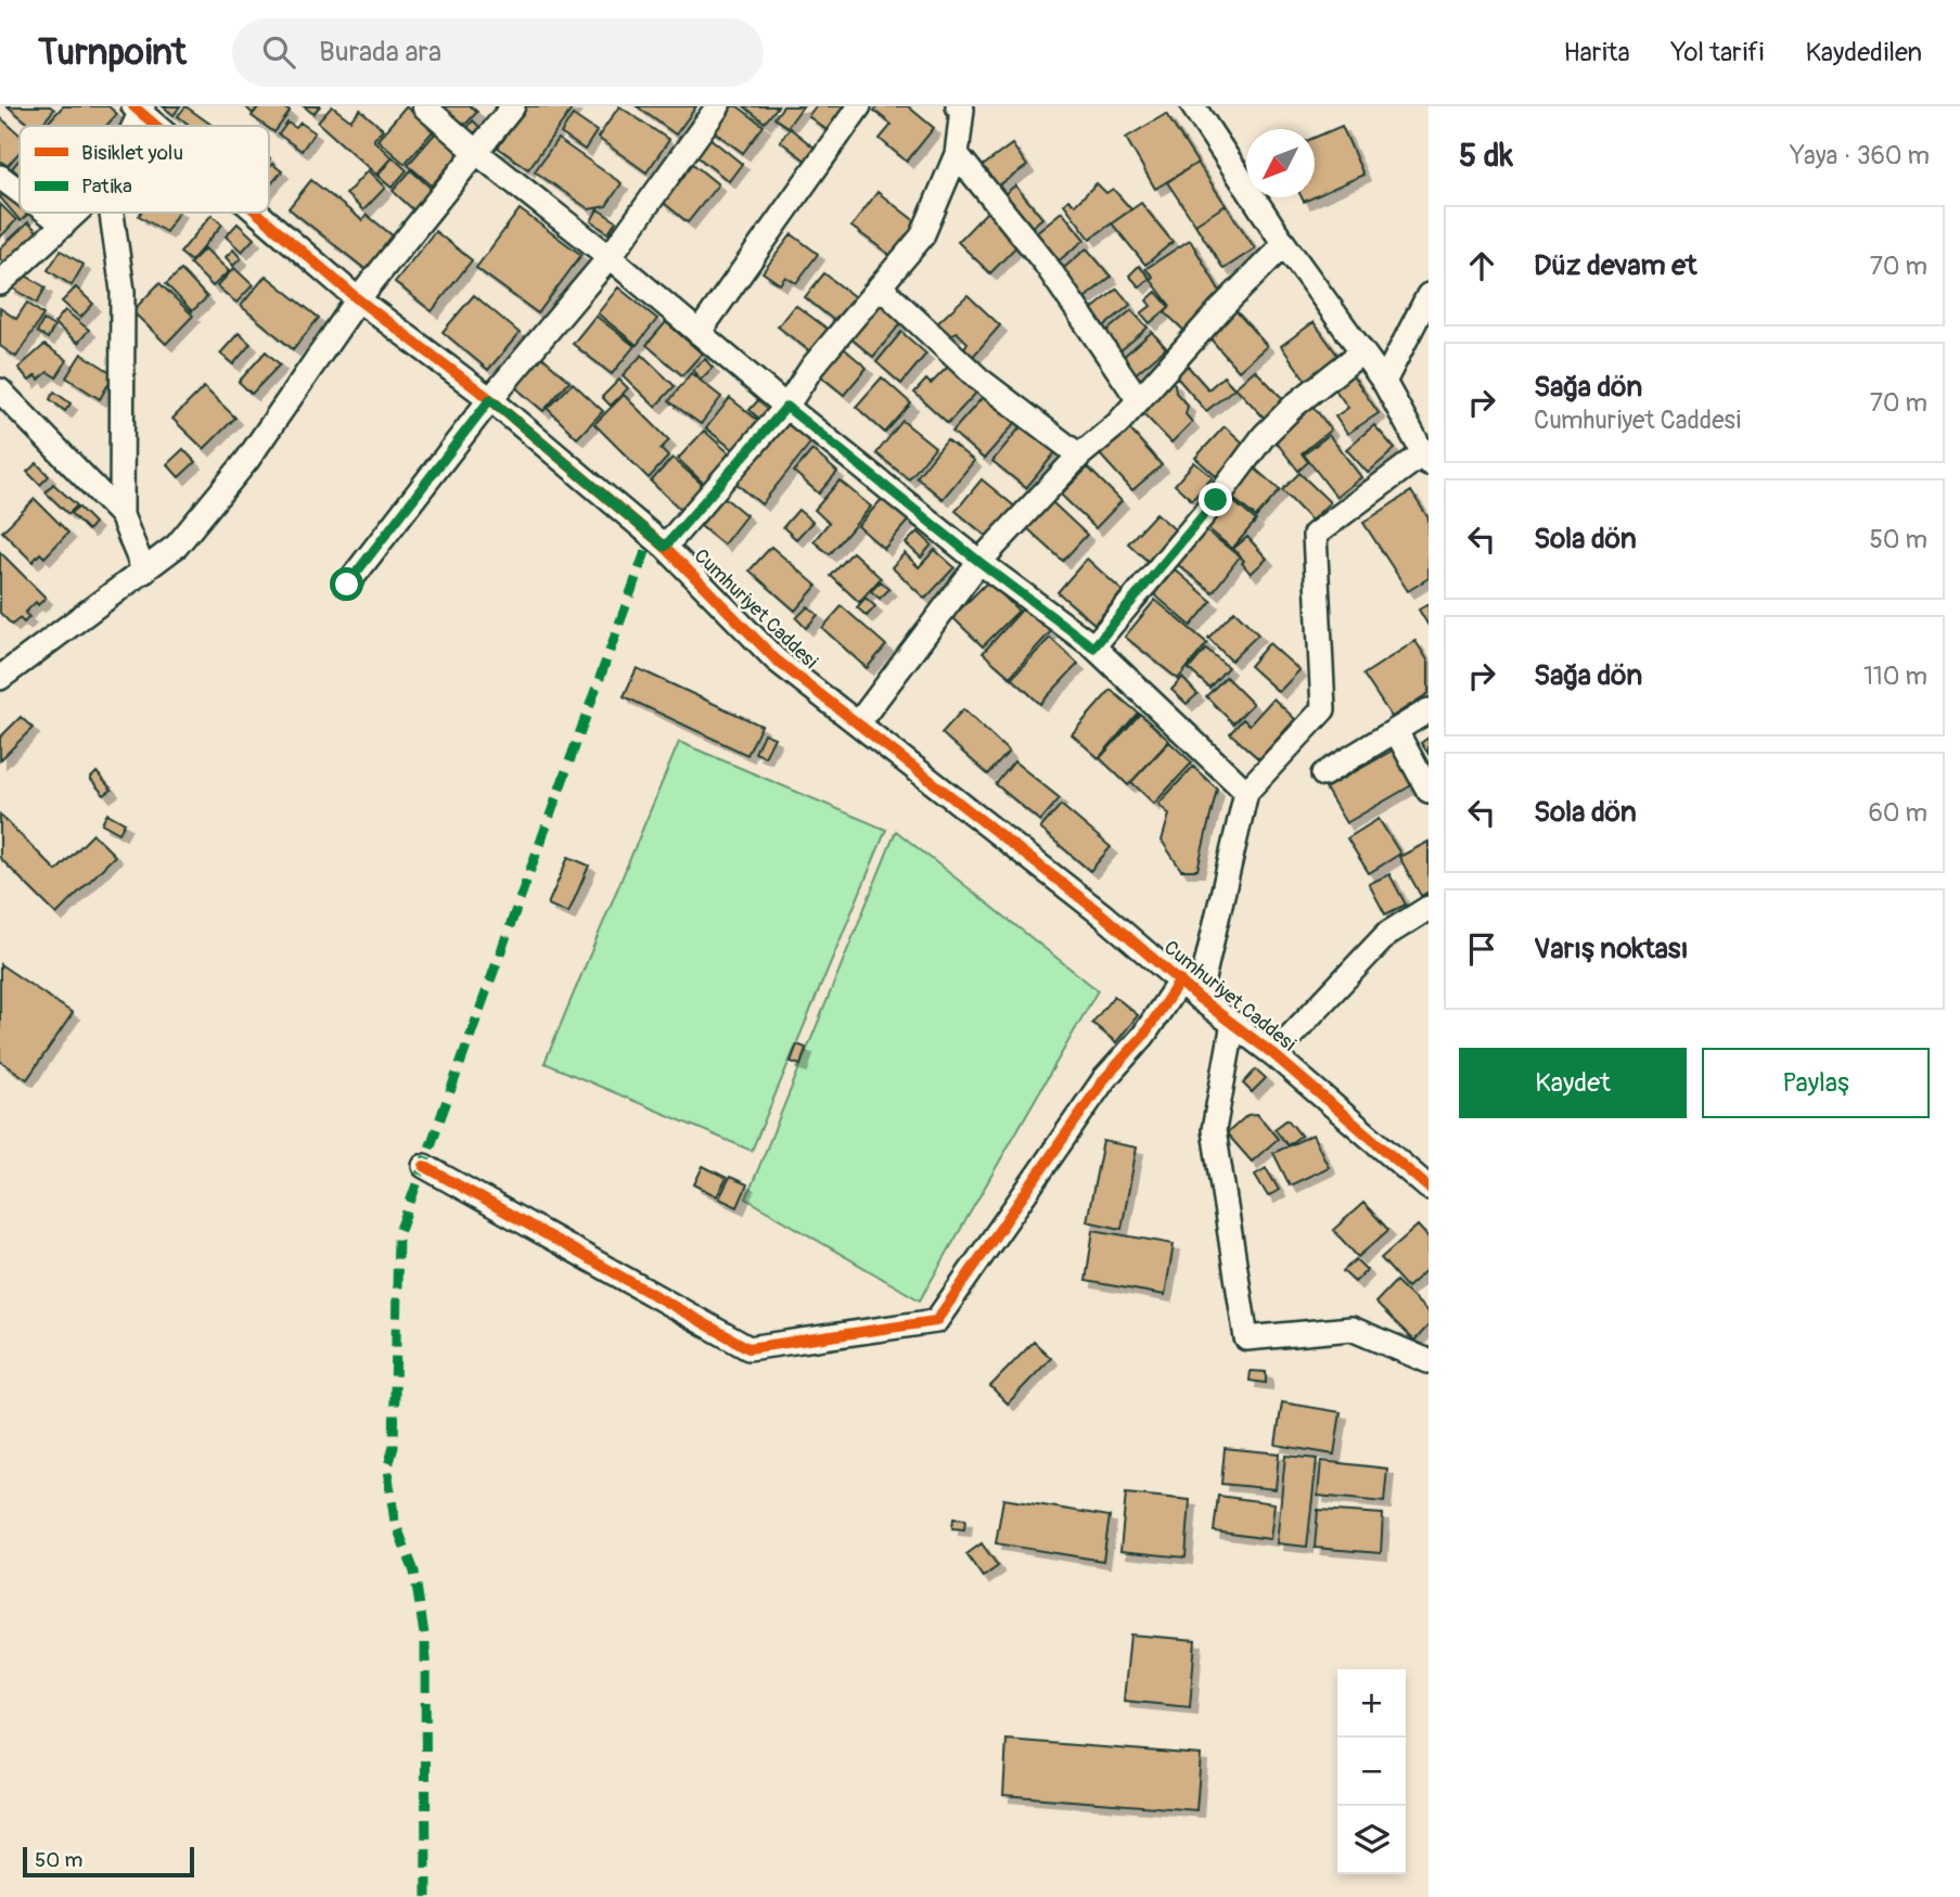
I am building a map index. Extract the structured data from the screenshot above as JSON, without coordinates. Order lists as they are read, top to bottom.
{
  "streets": {
    "street": ["Cumhuriyet Caddesi"]
  },
  "legend": ["Bisiklet yolu", "Patika"],
  "scale_bar": "50 m",
  "north": "bottom left",
  "page": {
    "header": "Turnpoint",
    "search": "Burada ara",
    "nav": ["Harita", "Yol tarifi", "Kaydedilen"],
    "heading": ["5 dk", "Yaya · 360 m"],
    "list": [
      ["Düz devam et", "70 m"],
      ["Sağa dön", "Cumhuriyet Caddesi", "70 m"],
      ["Sola dön", "50 m"],
      ["Sağa dön", "110 m"],
      ["Sola dön", "60 m"],
      "Varış noktası"
    ],
    "buttons": ["Kaydet", "Paylaş"],
    "map_buttons": ["+", "−"],
    "scale": "50 m"
  }
}
